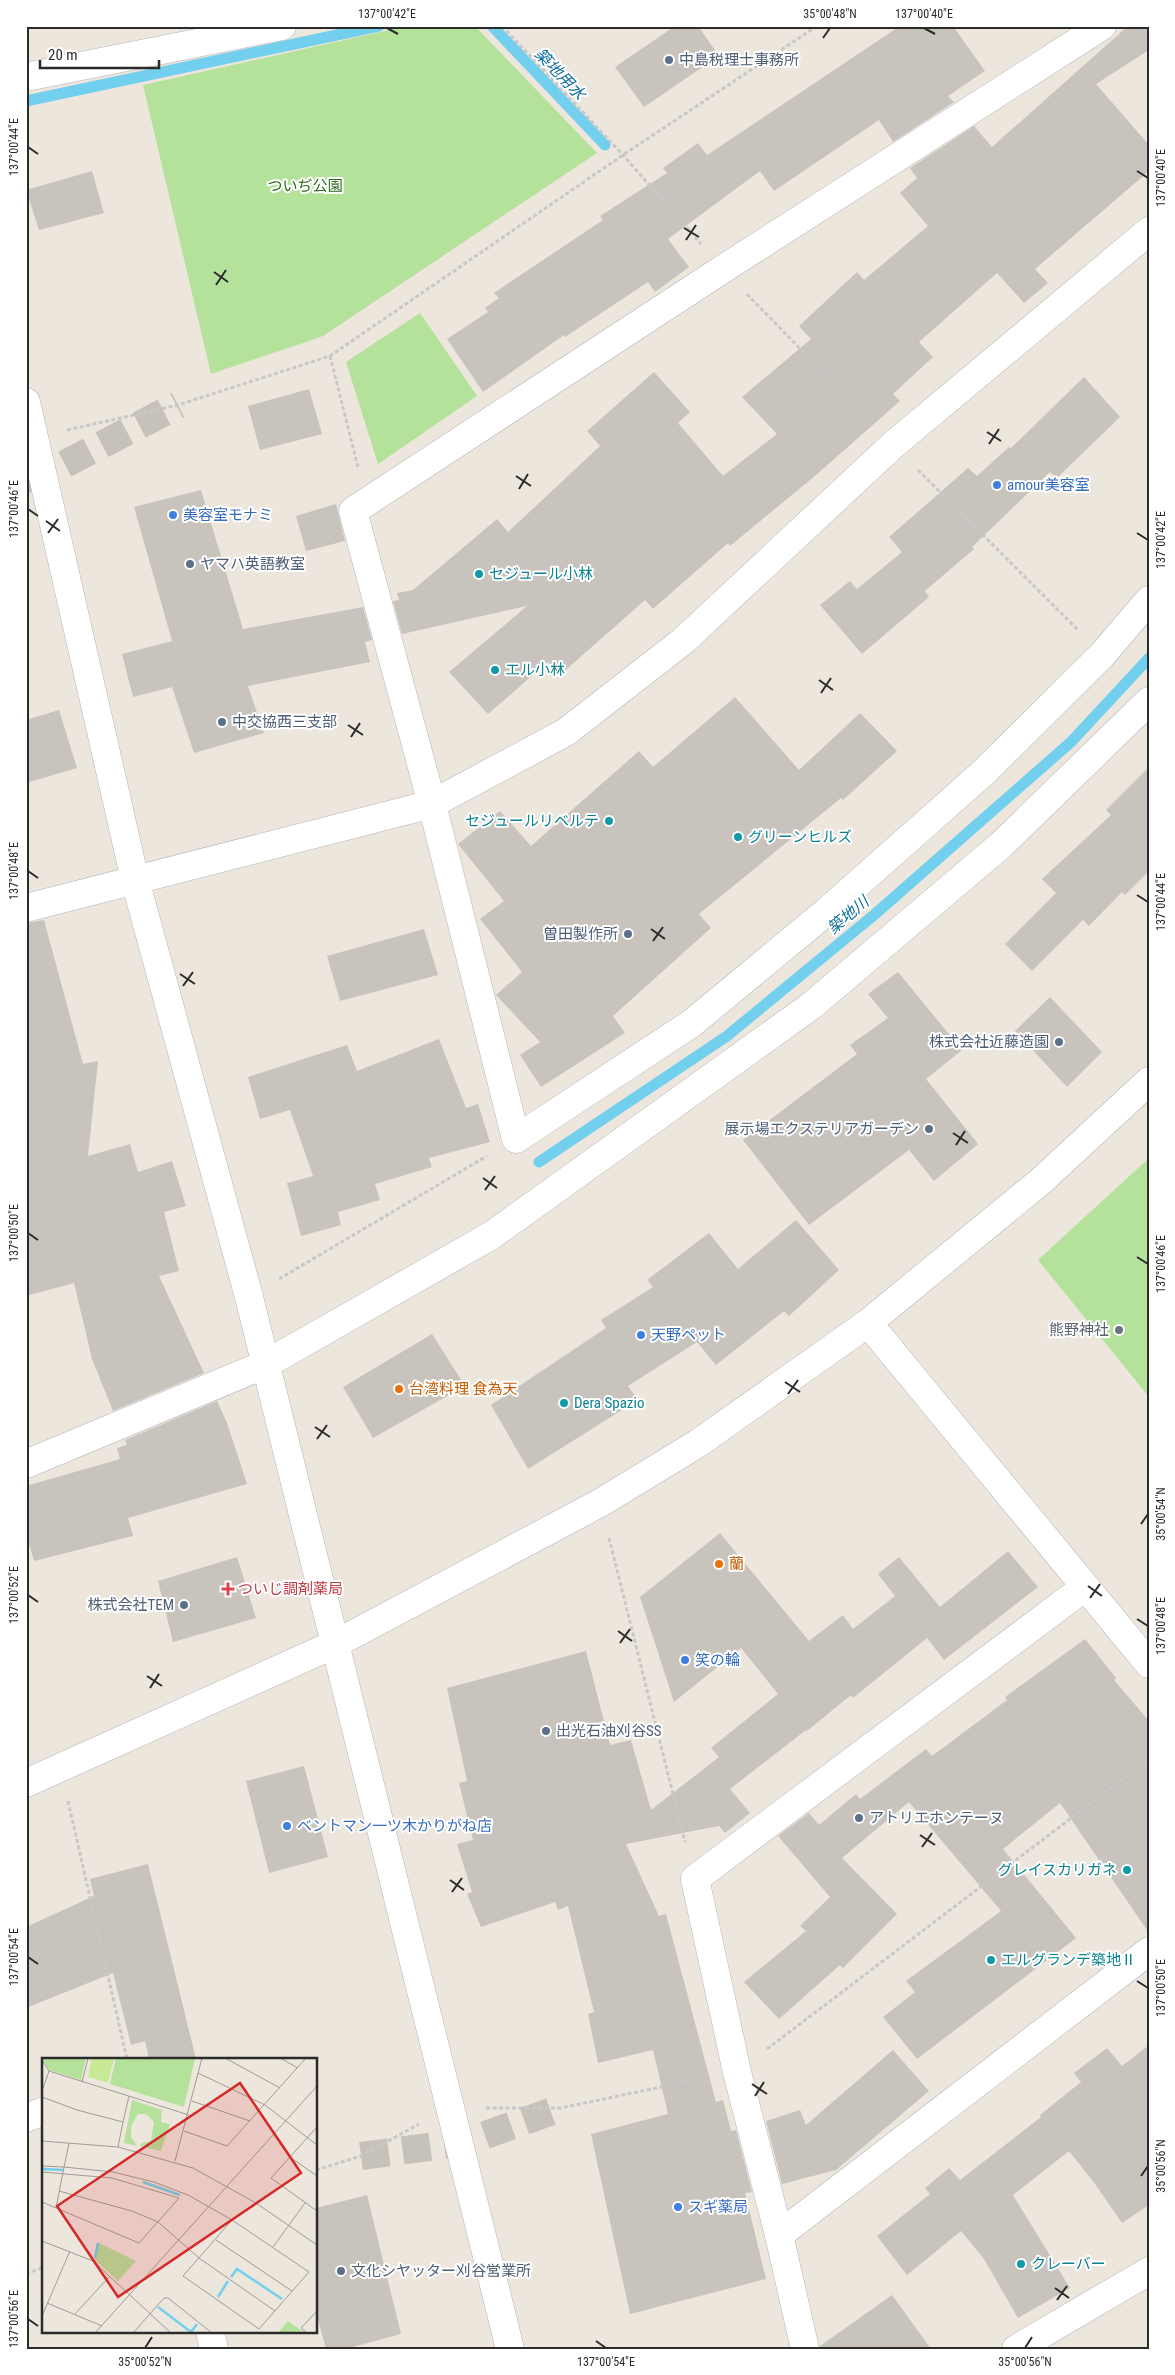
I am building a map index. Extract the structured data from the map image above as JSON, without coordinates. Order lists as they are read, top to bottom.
{
  "water": ["築地用水", "築地川"],
  "parks": ["ついぢ公園"],
  "places": {
    "other": [
      "中島税理士事務所",
      "amour美容室",
      "美容室モナミ",
      "ヤマハ英語教室",
      "セジュール小林",
      "エル小林",
      "中交協西三支部",
      "セジュールリベルテ",
      "グリーンヒルズ",
      "曽田製作所",
      "株式会社近藤造園",
      "展示場エクステリアガーデン",
      "熊野神社",
      "天野ペット",
      "台湾料理 食為天",
      "Dera Spazio",
      "蘭",
      "株式会社TEM",
      "笑の輪",
      "出光石油刈谷SS",
      "アトリエホンテーヌ",
      "ベントマン一ツ木かりがね店",
      "グレイスカリガネ",
      "エルグランデ築地Ⅱ",
      "スギ薬局",
      "クレーバー",
      "文化シヤッター刈谷営業所"
    ],
    "health": ["ついじ調剤薬局"]
  },
  "scale_bar": "20 m",
  "coordinates": [
    "137°00'42\"E",
    "35°00'48\"N",
    "137°00'40\"E",
    "137°00'44\"E",
    "137°00'46\"E",
    "137°00'48\"E",
    "137°00'50\"E",
    "35°00'54\"N",
    "137°00'52\"E",
    "137°00'54\"E",
    "35°00'56\"N",
    "137°00'56\"E",
    "35°00'52\"N"
  ]
}
